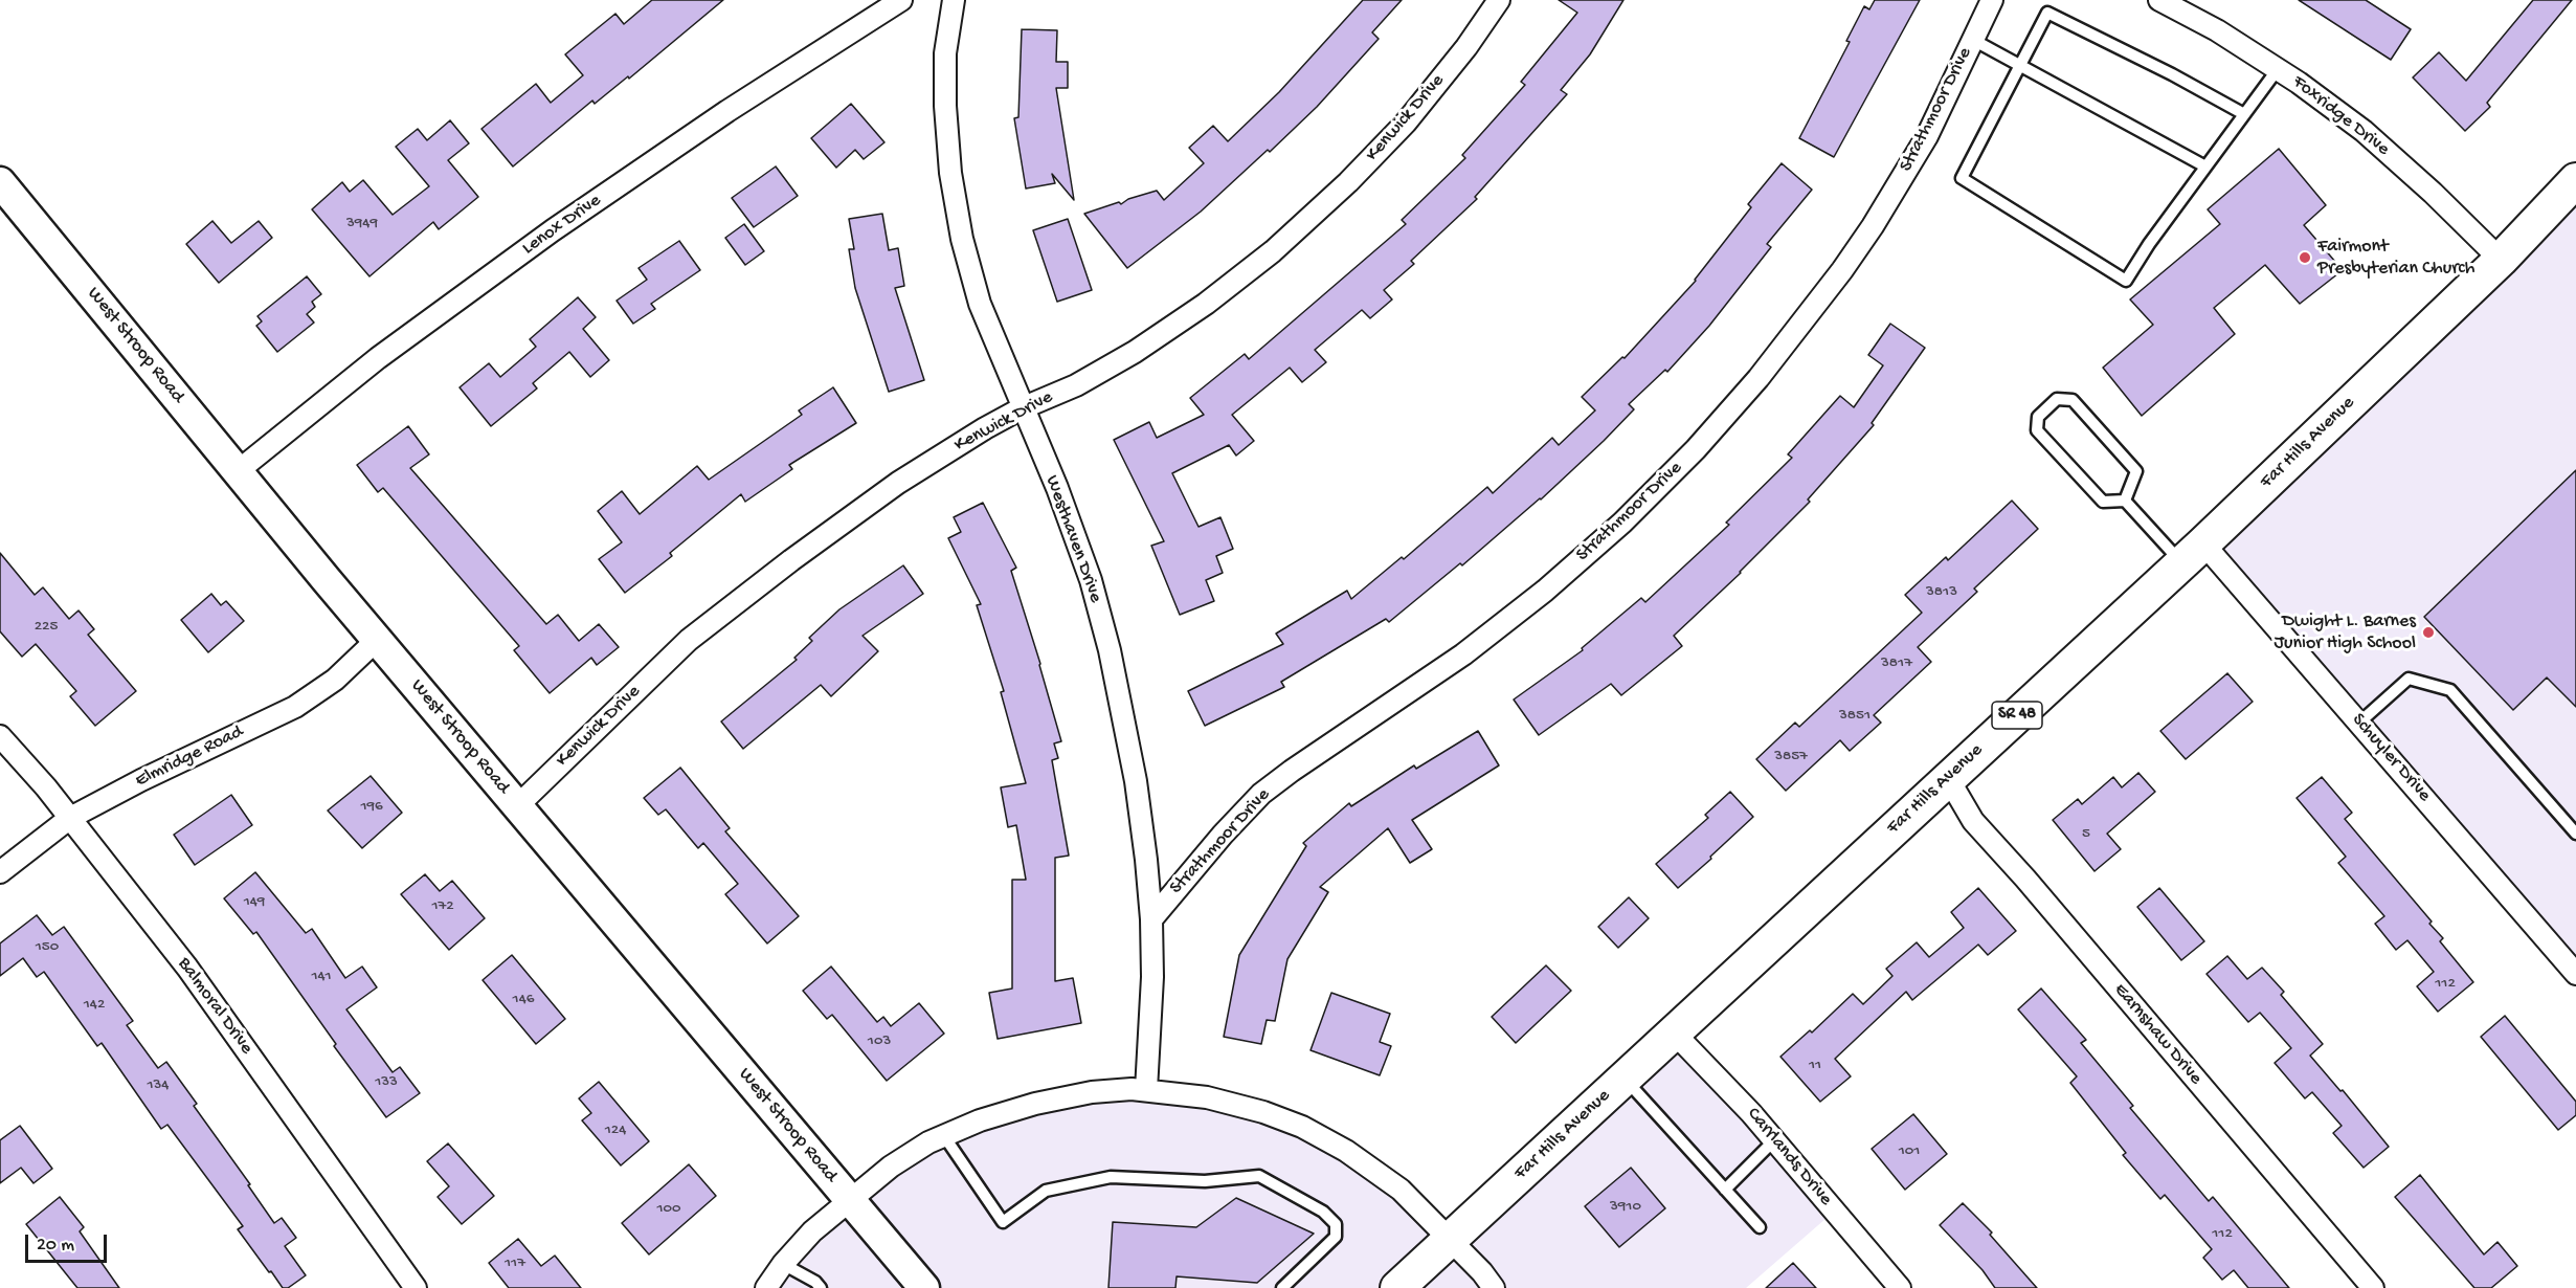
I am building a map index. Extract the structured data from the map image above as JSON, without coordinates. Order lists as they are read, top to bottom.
{
  "streets": {
    "main road": ["West Stroop Road", "Far Hills Avenue", "SR 48"],
    "street": [
      "Strathmoor Drive",
      "Foxridge Drive",
      "Kenwick Drive",
      "Lenox Drive",
      "Westhaven Drive",
      "Elmridge Road",
      "Schuyler Drive",
      "Balmoral Drive",
      "Earnshaw Drive",
      "Carrlands Drive"
    ]
  },
  "crossings": [
    ["Strathmoor Drive", "Westhaven Drive"],
    ["Foxridge Drive", "Far Hills Avenue"],
    ["Kenwick Drive", "West Stroop Road"],
    ["Kenwick Drive", "Westhaven Drive"],
    ["Lenox Drive", "West Stroop Road"],
    ["West Stroop Road", "Elmridge Road"],
    ["Far Hills Avenue", "Schuyler Drive"],
    ["Far Hills Avenue", "Earnshaw Drive"],
    ["Far Hills Avenue", "Carrlands Drive"],
    ["Elmridge Road", "Balmoral Drive"]
  ],
  "places": ["Fairmont Presbyterian Church", "Dwight L. Barnes Junior High School"],
  "house_numbers": [
    "3949",
    "3813",
    "225",
    "3817",
    "3851",
    "3857",
    "196",
    "5",
    "149",
    "172",
    "150",
    "141",
    "112",
    "146",
    "142",
    "103",
    "11",
    "133",
    "134",
    "124",
    "101",
    "3910",
    "100",
    "112",
    "117"
  ],
  "scale_bar": "20 m"
}
